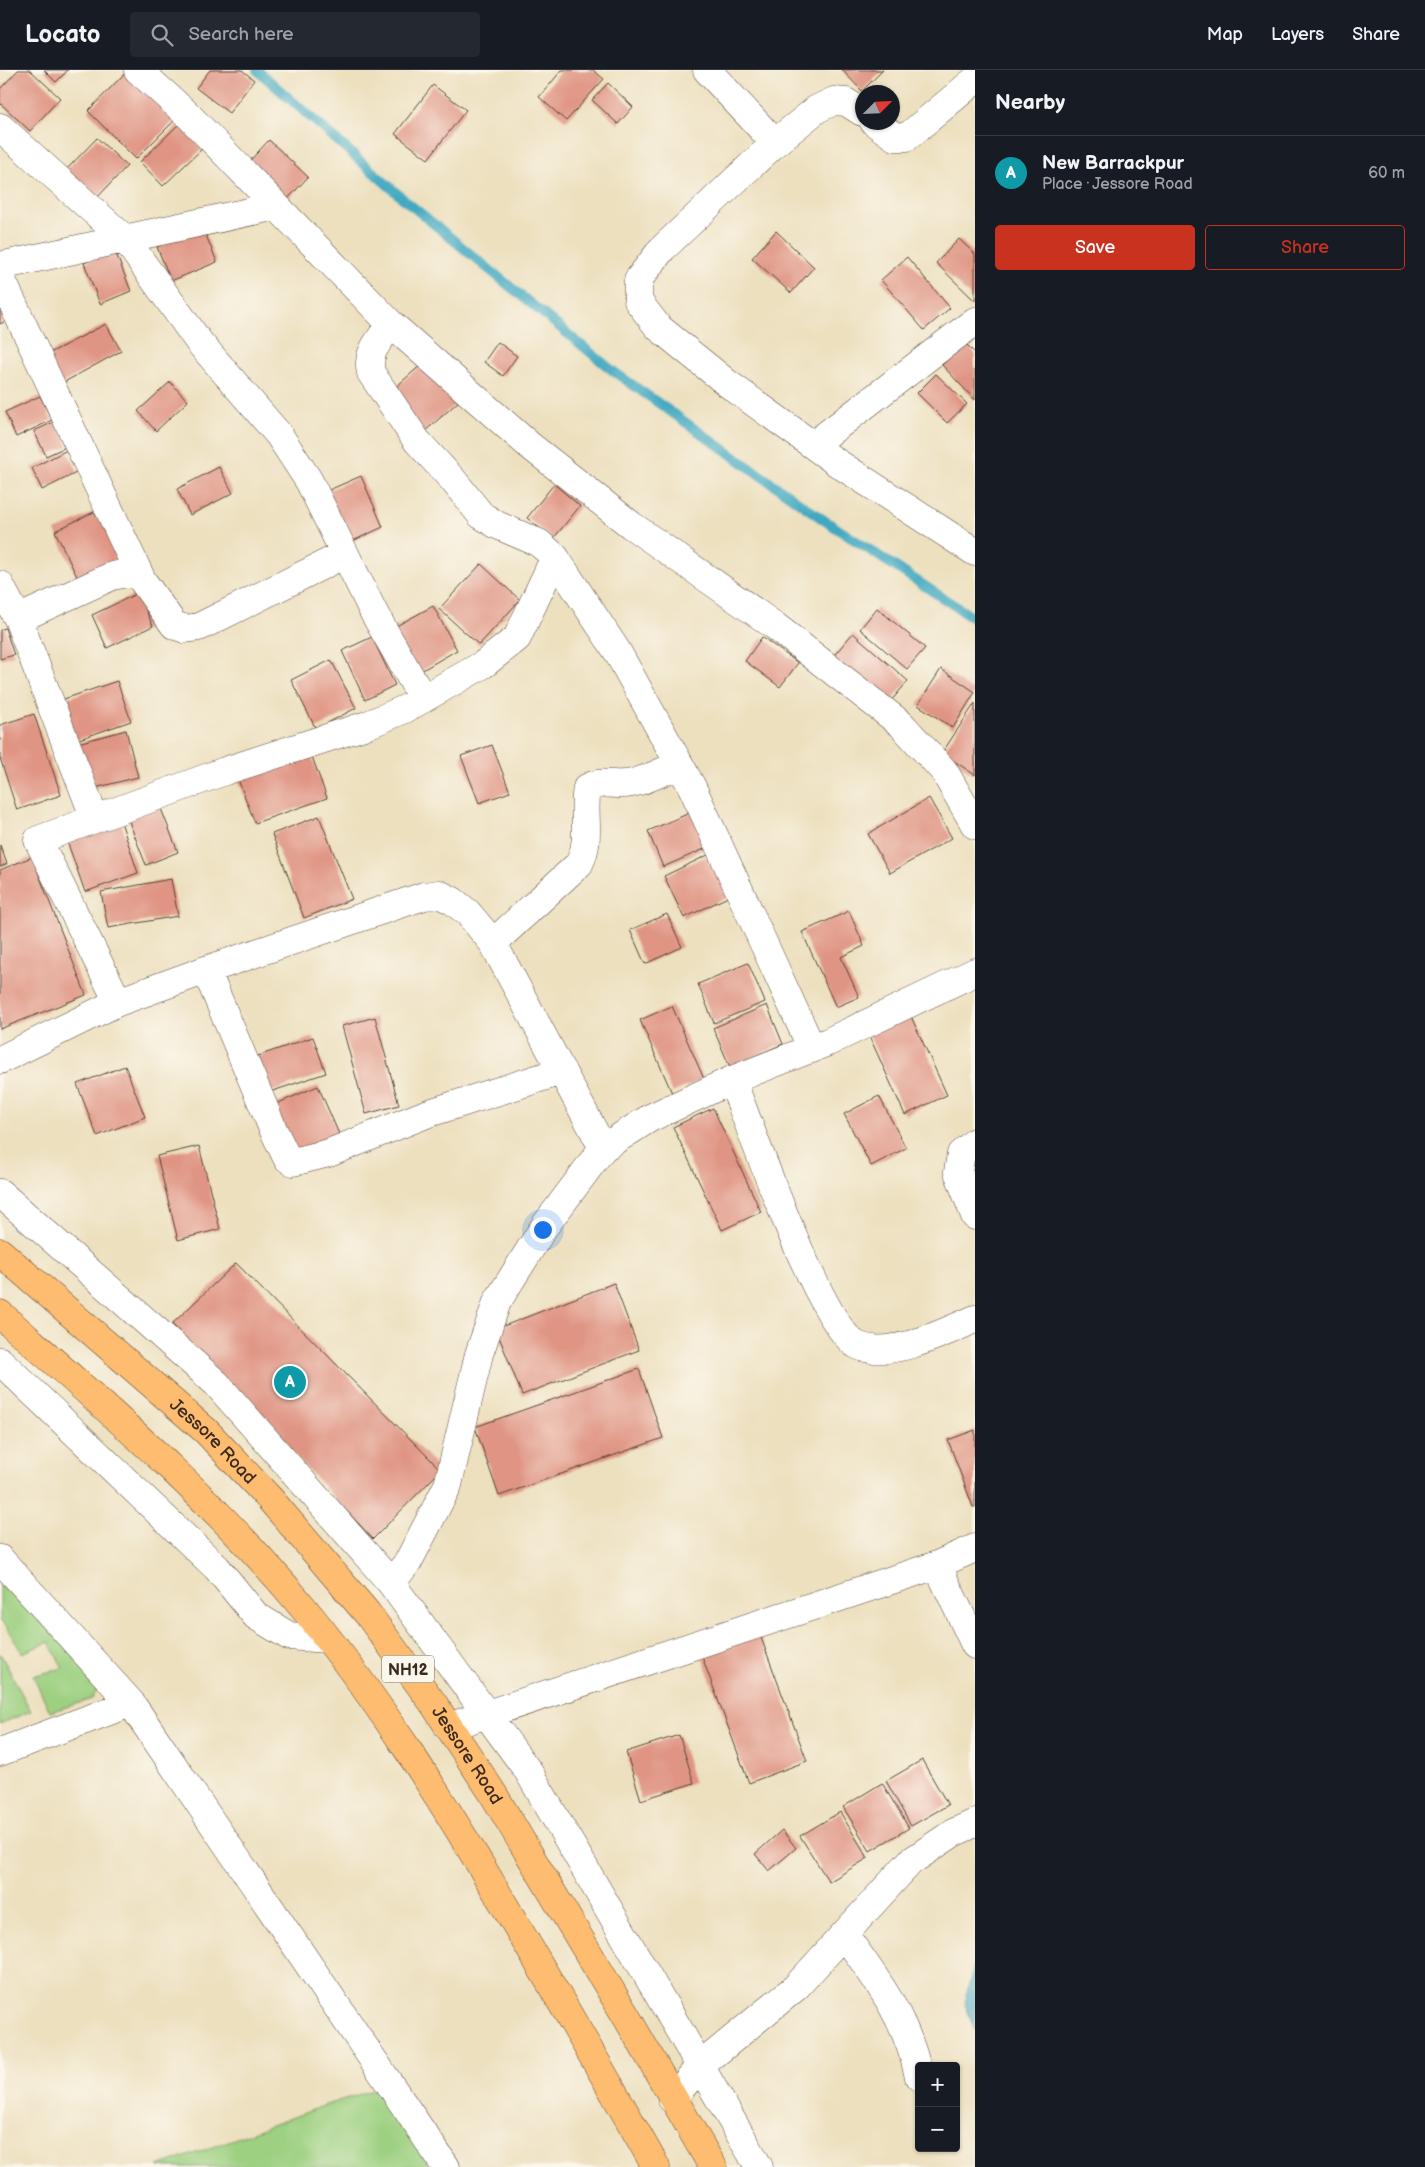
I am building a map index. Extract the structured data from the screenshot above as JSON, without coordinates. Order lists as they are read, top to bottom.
{
  "streets": {
    "highway": ["Jessore Road", "NH12"]
  },
  "north": "top right",
  "page": {
    "header": "Locato",
    "search": "Search here",
    "nav": ["Map", "Layers", "Share"],
    "heading": "Nearby",
    "list": [
      {
        "mark": "A",
        "name": "New Barrackpur",
        "note": "Place · Jessore Road",
        "value": "60 m"
      }
    ],
    "buttons": ["Save", "Share"],
    "pins": "A",
    "map_buttons": ["+", "−"]
  }
}
